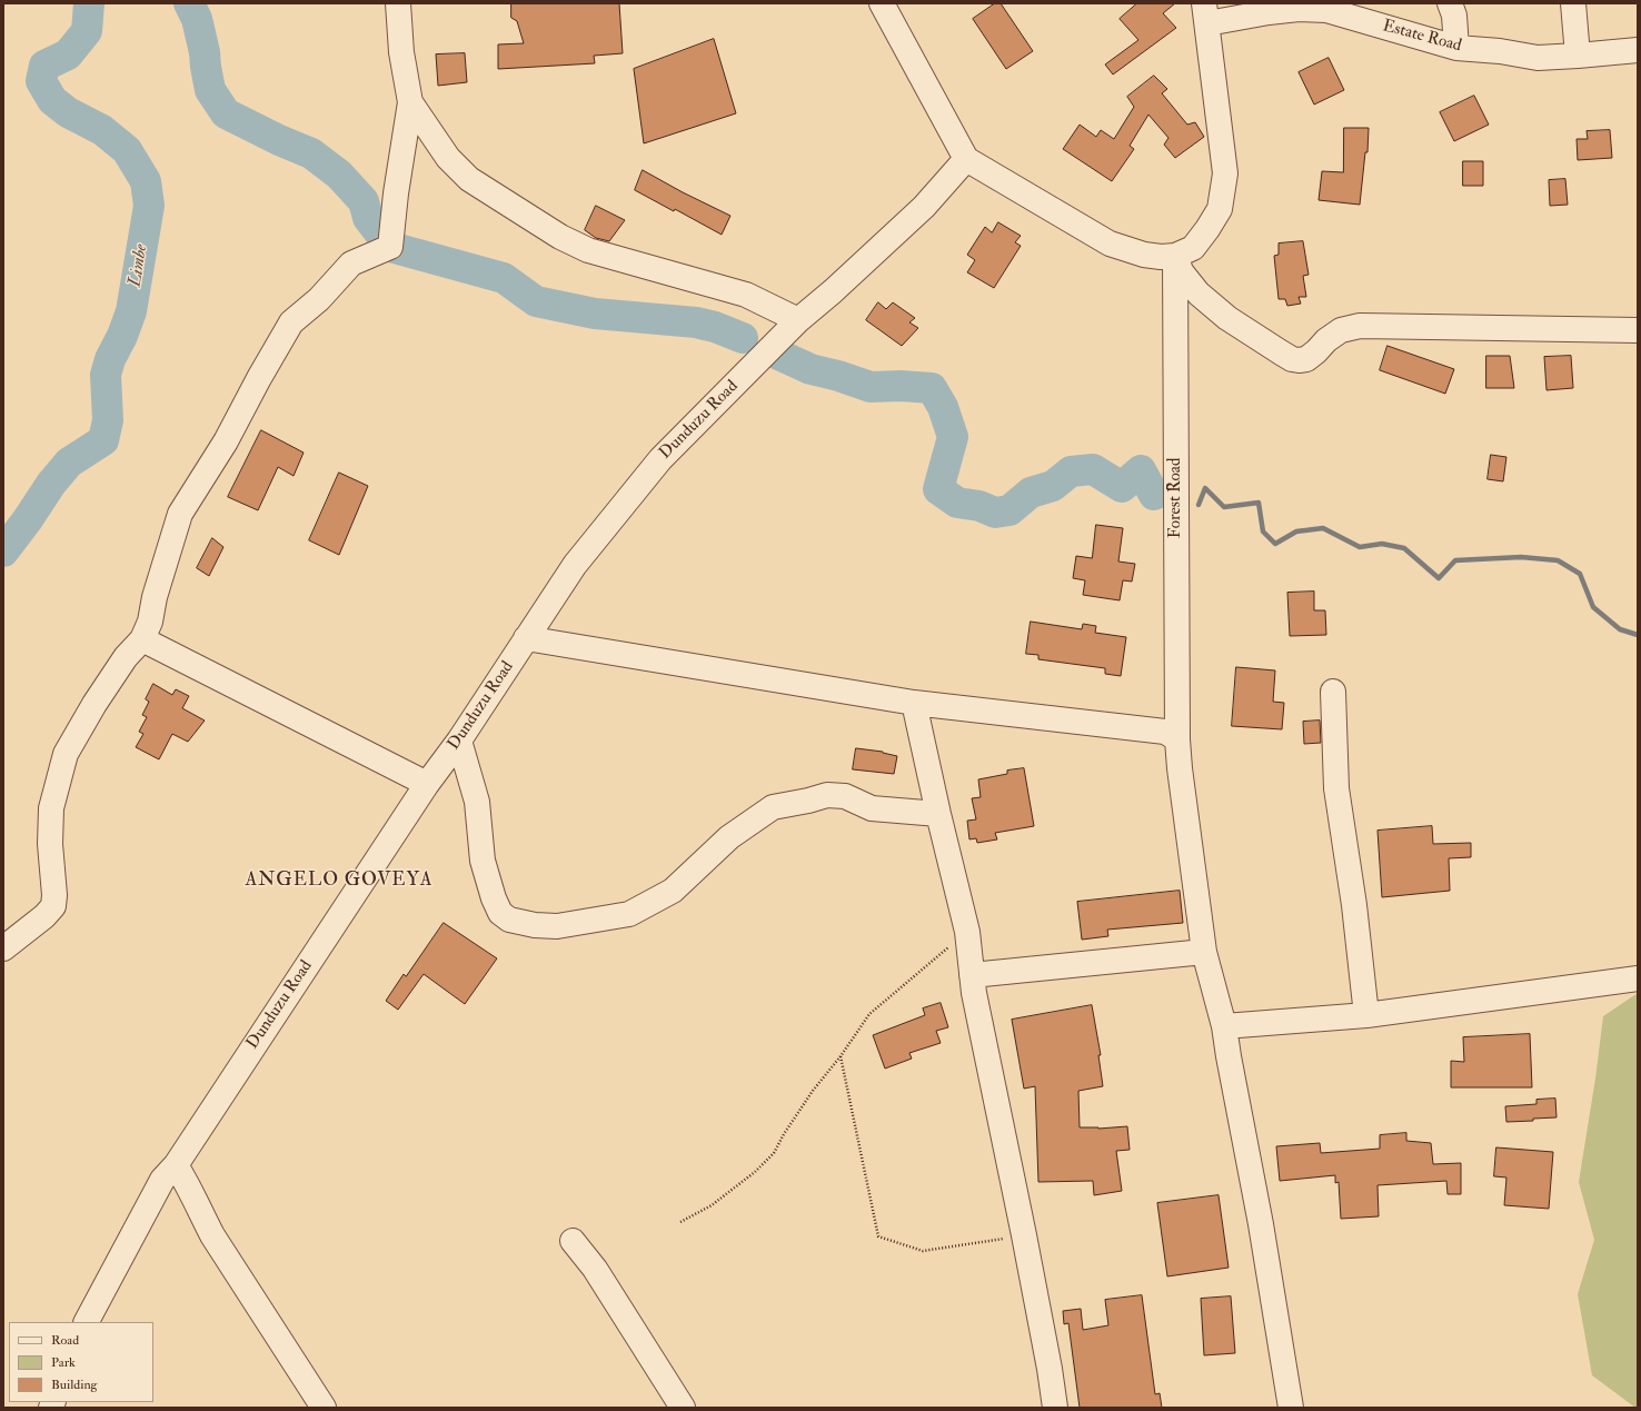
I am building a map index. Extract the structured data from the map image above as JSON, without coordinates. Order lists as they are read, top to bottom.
{
  "streets": {
    "street": ["Estate Road", "Dunduzu Road", "Forest Road"]
  },
  "districts": ["ANGELO GOVEYA"],
  "water": ["Limbe"],
  "legend": ["Road", "Park", "Building"]
}
